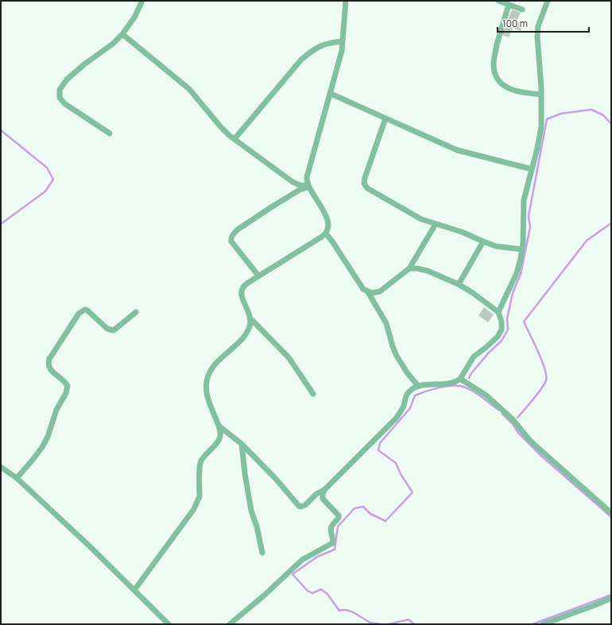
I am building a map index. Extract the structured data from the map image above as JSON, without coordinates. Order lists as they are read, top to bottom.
{
  "scale_bar": "100 m"
}
